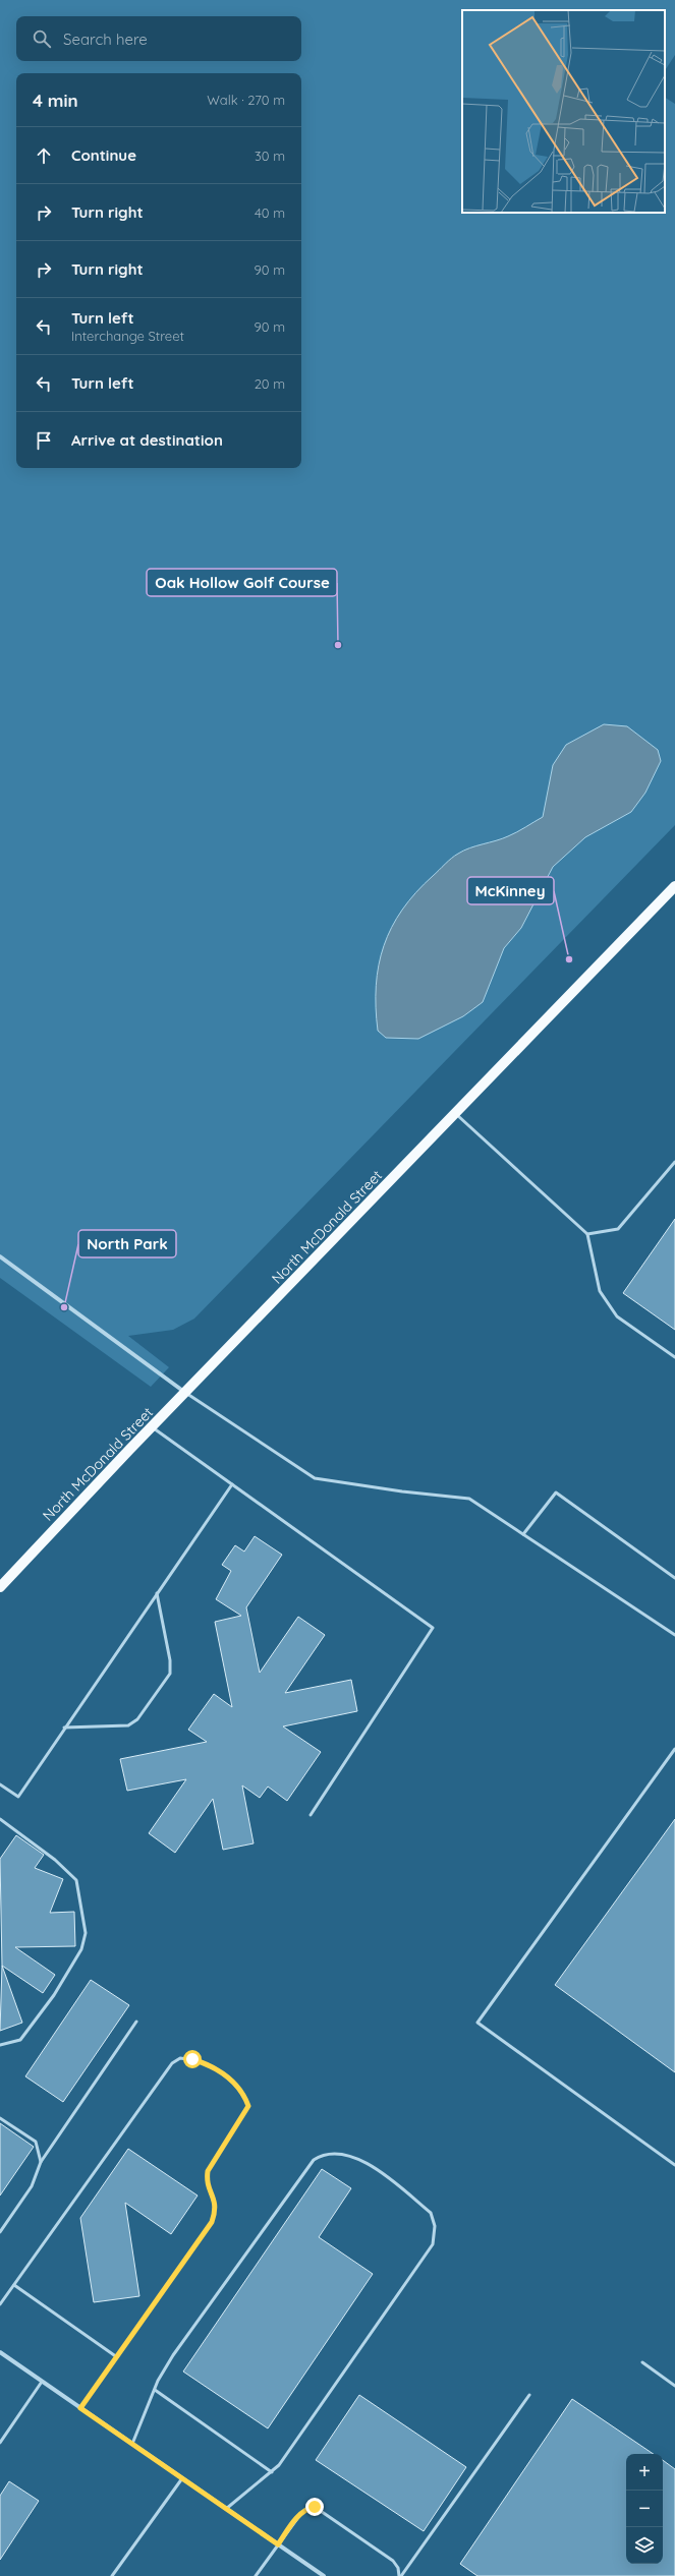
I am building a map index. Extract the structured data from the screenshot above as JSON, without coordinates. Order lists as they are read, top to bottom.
{
  "streets": {
    "main road": ["North McDonald Street"]
  },
  "places": ["Oak Hollow Golf Course", "McKinney", "North Park"],
  "page": {
    "search": "Search here",
    "heading": ["4 min", "Walk · 270 m"],
    "list": [
      ["Continue", "30 m"],
      ["Turn right", "40 m"],
      ["Turn right", "90 m"],
      ["Turn left", "Interchange Street", "90 m"],
      ["Turn left", "20 m"],
      "Arrive at destination"
    ],
    "map_buttons": ["+", "−"]
  }
}
